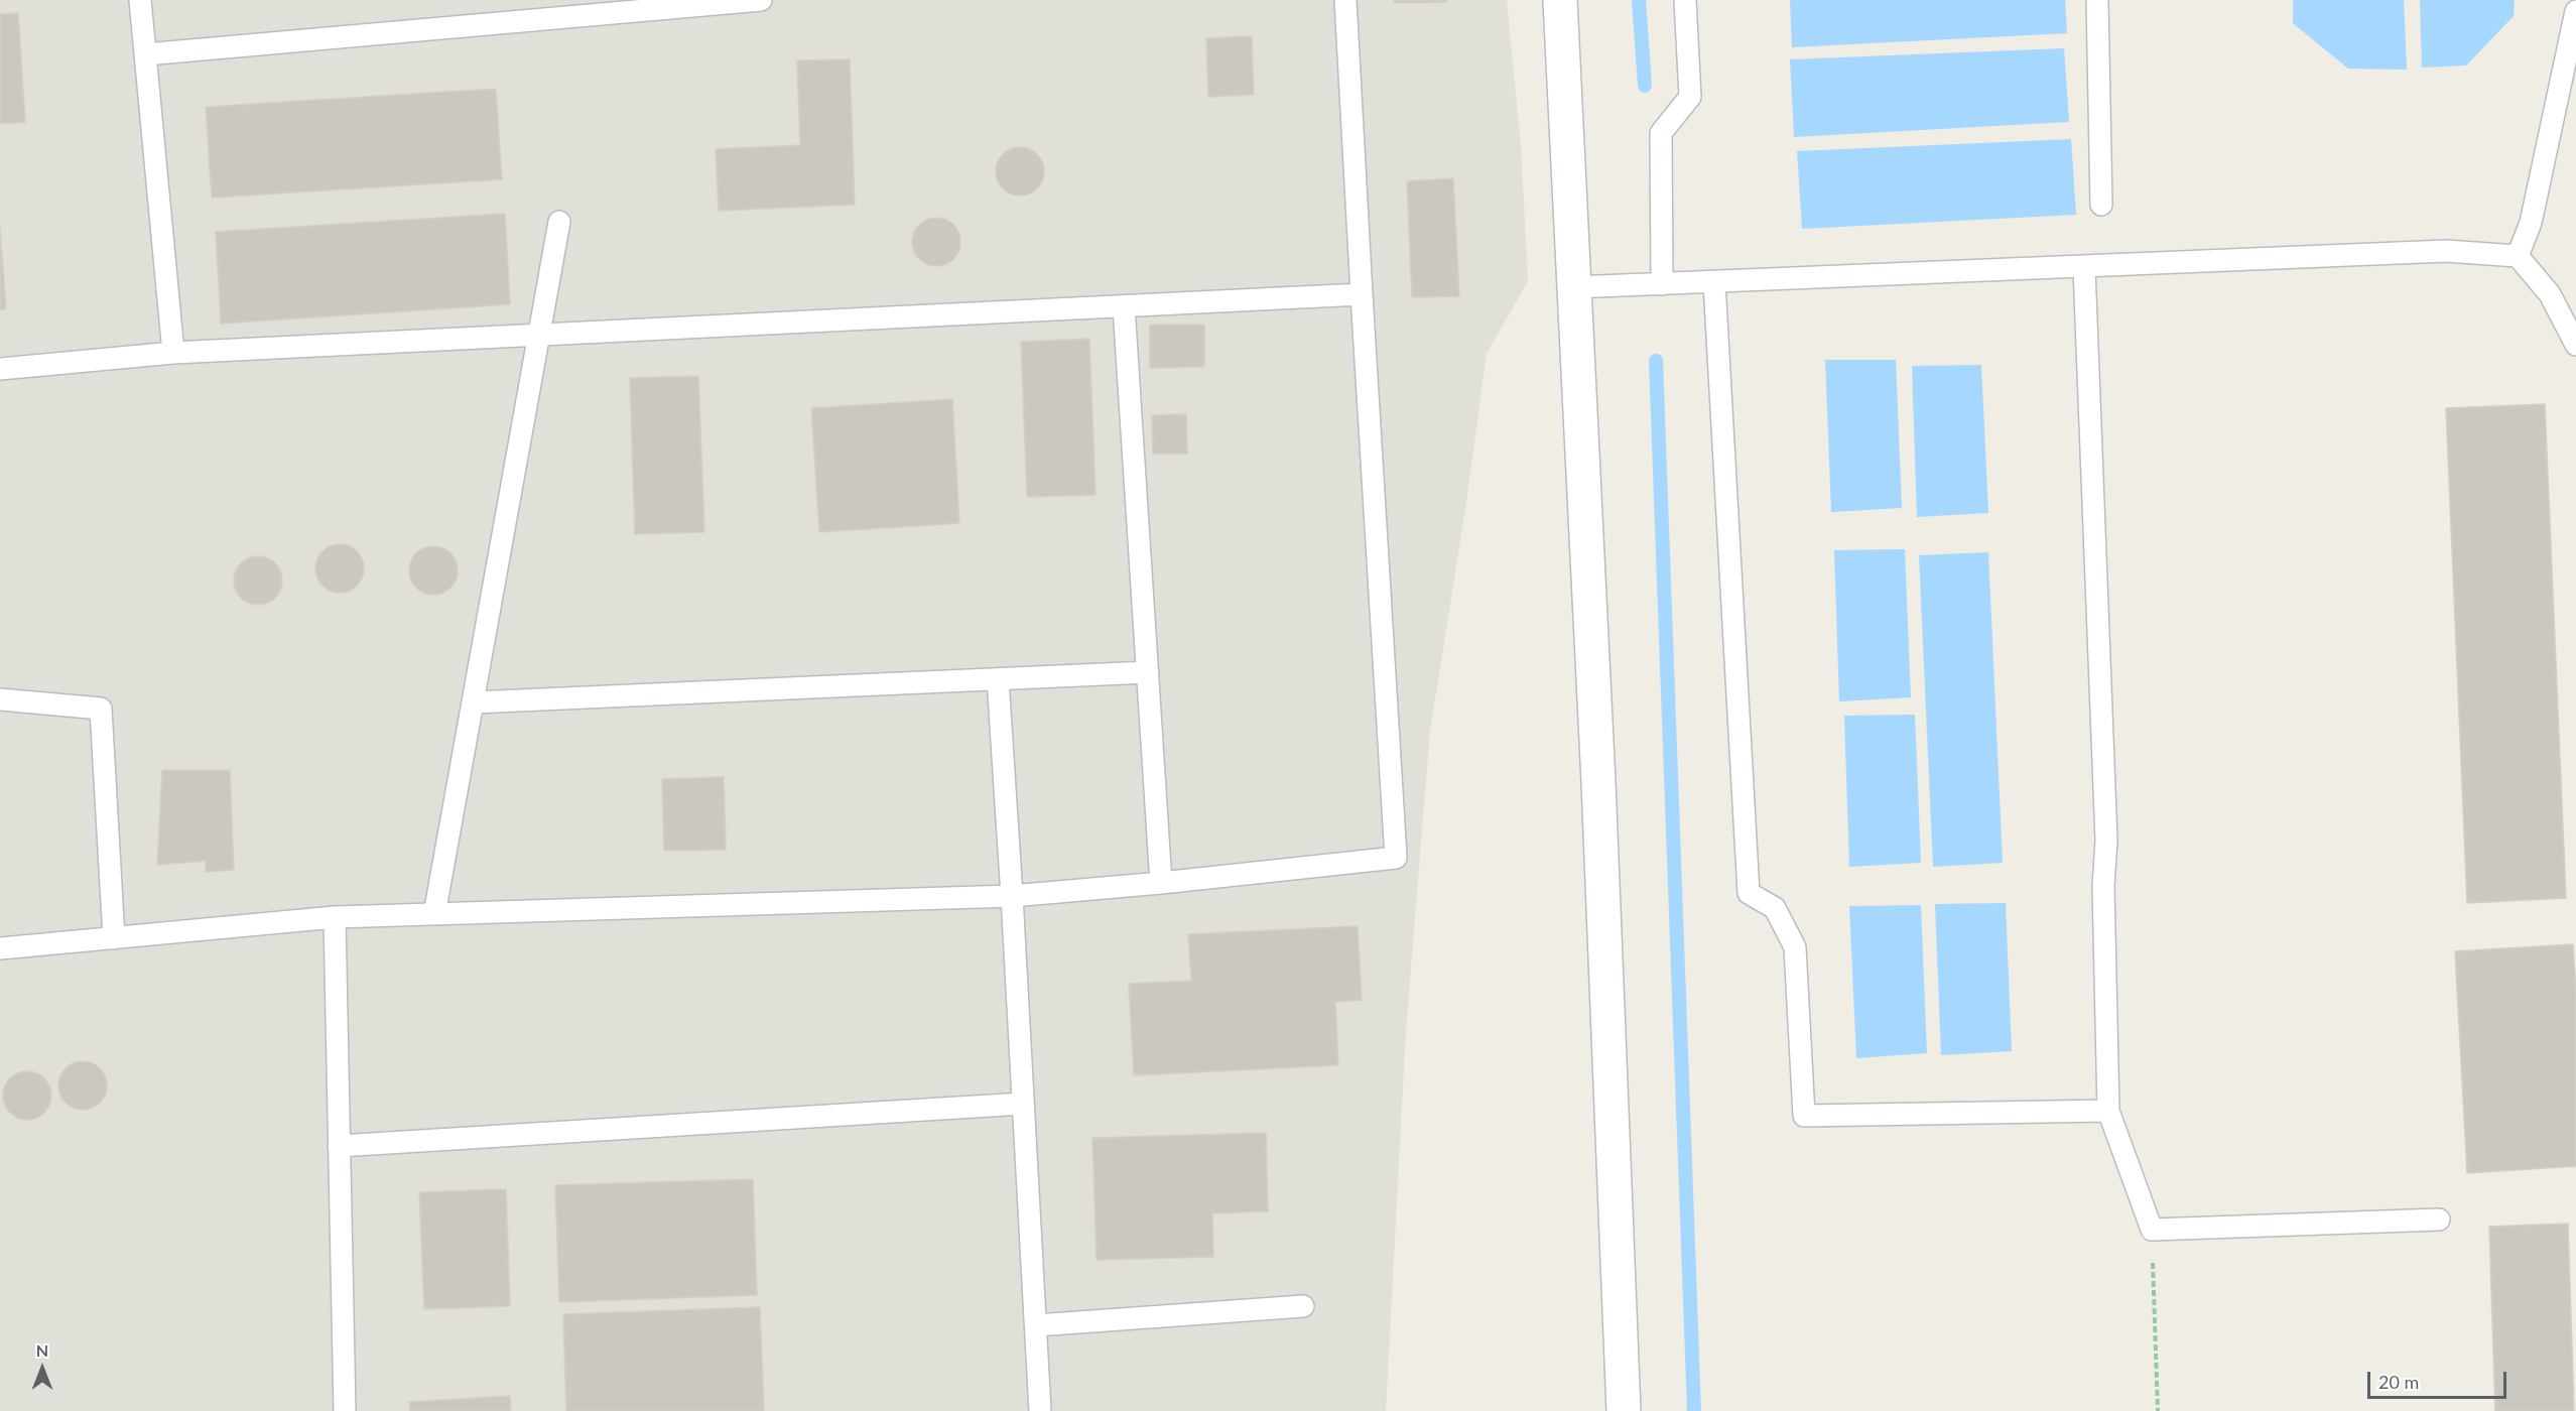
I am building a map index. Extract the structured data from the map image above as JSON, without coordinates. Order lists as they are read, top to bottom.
{
  "scale_bar": "20 m",
  "north": "top"
}
